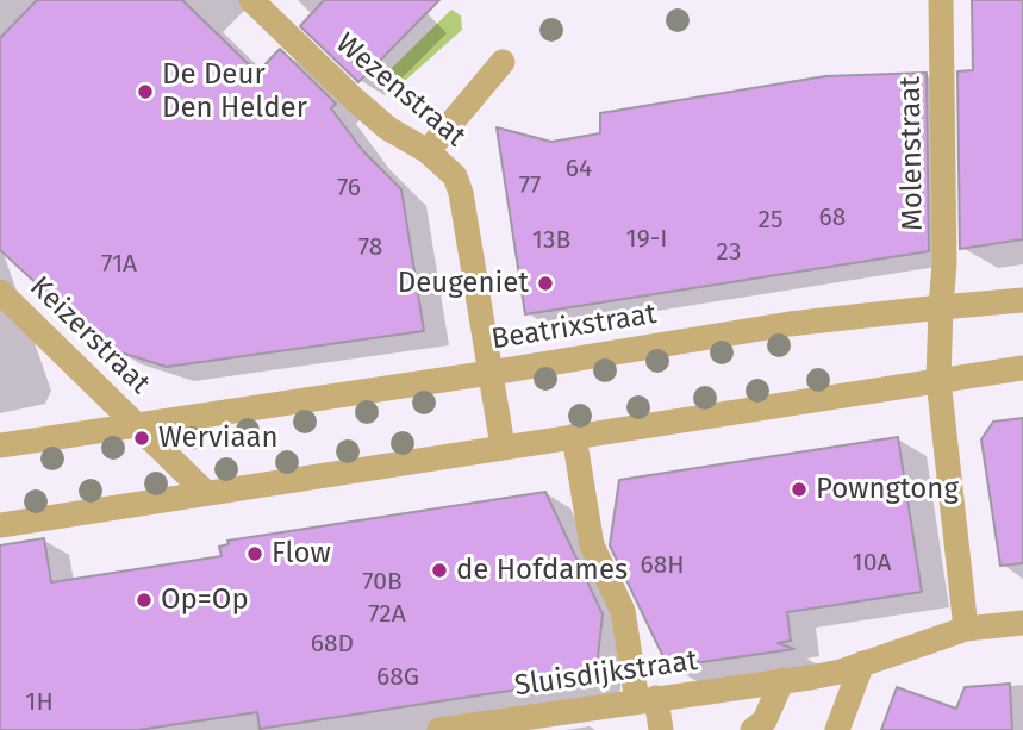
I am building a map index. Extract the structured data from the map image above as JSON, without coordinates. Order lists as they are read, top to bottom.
{
  "streets": {
    "street": [
      "Wezenstraat",
      "Molenstraat",
      "Beatrixstraat",
      "Keizerstraat",
      "Sluisdijkstraat"
    ]
  },
  "crossings": [
    ["Wezenstraat", "Beatrixstraat"],
    ["Molenstraat", "Beatrixstraat"],
    ["Beatrixstraat", "Keizerstraat"]
  ],
  "places": [
    "De Deur Den Helder",
    "Deugeniet",
    "Werviaan",
    "Powngtong",
    "Flow",
    "de Hofdames",
    "Op=Op"
  ],
  "house_numbers": [
    "64",
    "77",
    "76",
    "68",
    "25",
    "19-I",
    "13B",
    "78",
    "23",
    "71A",
    "10A",
    "68H",
    "70B",
    "72A",
    "68D",
    "68G",
    "1H"
  ]
}
